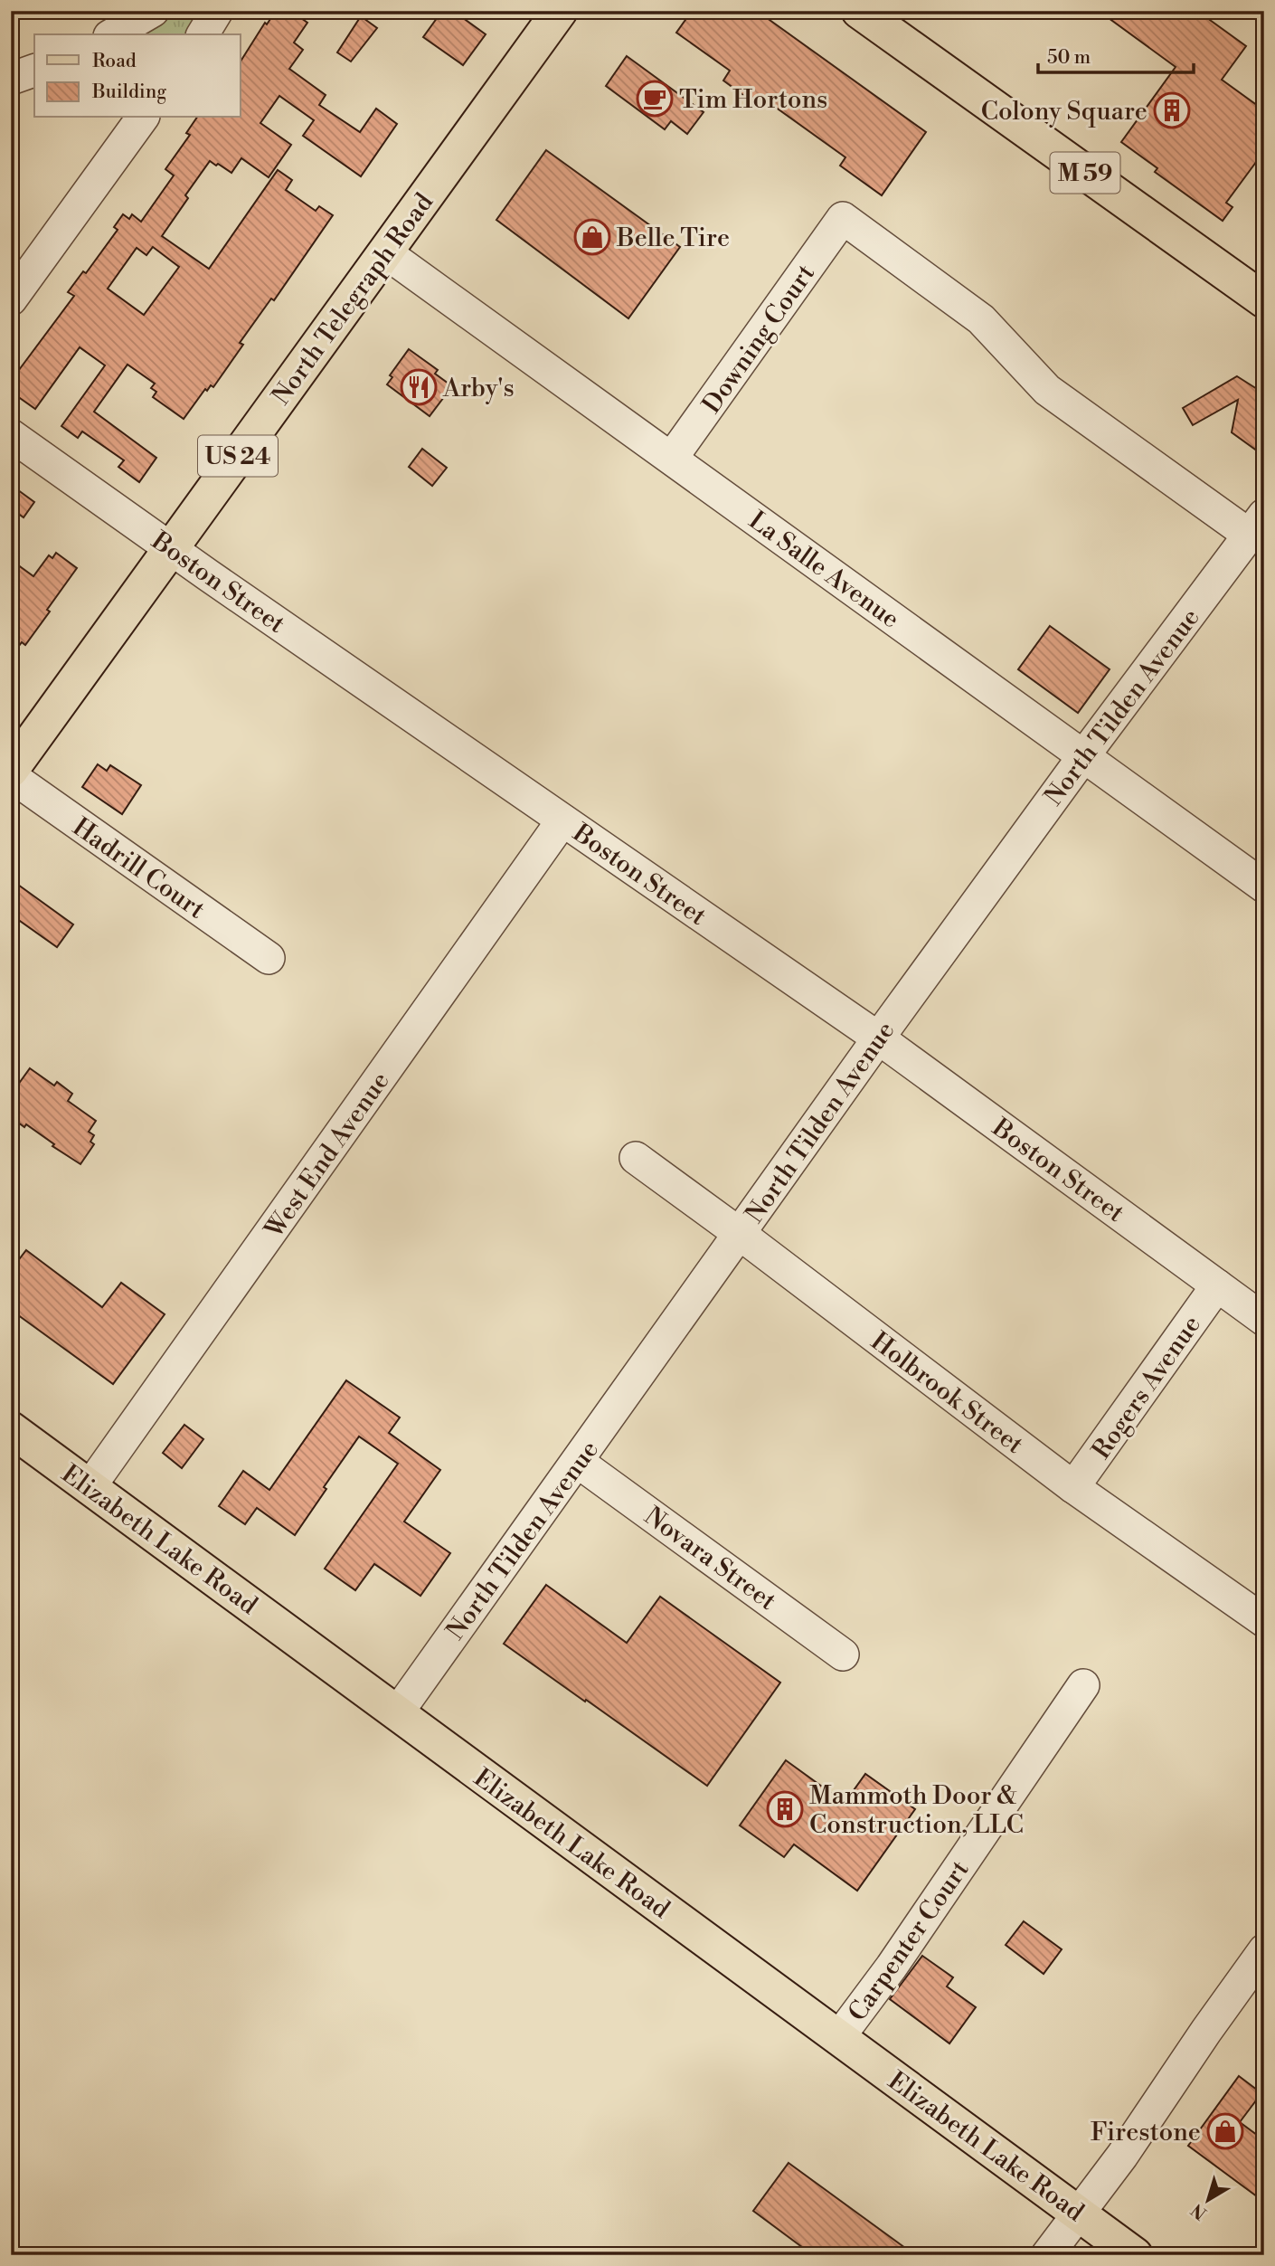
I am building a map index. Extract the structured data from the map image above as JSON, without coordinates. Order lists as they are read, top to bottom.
{
  "streets": {
    "main road": [
      "M 59",
      "North Telegraph Road",
      "US 24",
      "Elizabeth Lake Road"
    ],
    "street": [
      "Downing Court",
      "La Salle Avenue",
      "Boston Street",
      "North Tilden Avenue",
      "Hadrill Court",
      "West End Avenue",
      "Rogers Avenue",
      "Holbrook Street",
      "Novara Street",
      "Carpenter Court"
    ]
  },
  "crossings": [
    ["North Telegraph Road", "La Salle Avenue"],
    ["North Telegraph Road", "Boston Street"],
    ["Downing Court", "La Salle Avenue"],
    ["Downing Court", "North Tilden Avenue"],
    ["La Salle Avenue", "North Tilden Avenue"],
    ["Boston Street", "North Tilden Avenue"],
    ["Boston Street", "West End Avenue"],
    ["Boston Street", "Rogers Avenue"],
    ["North Tilden Avenue", "Holbrook Street"],
    ["North Tilden Avenue", "Elizabeth Lake Road"],
    ["North Tilden Avenue", "Novara Street"],
    ["West End Avenue", "Elizabeth Lake Road"],
    ["Rogers Avenue", "Holbrook Street"],
    ["Elizabeth Lake Road", "Carpenter Court"]
  ],
  "places": {
    "cafe": ["Tim Hortons"],
    "building": ["Colony Square", "Mammoth Door & Construction, LLC"],
    "shop": ["Belle Tire", "Firestone"],
    "restaurant": ["Arby's"]
  },
  "legend": ["Road", "Building"],
  "scale_bar": "50 m",
  "north": "bottom left"
}
